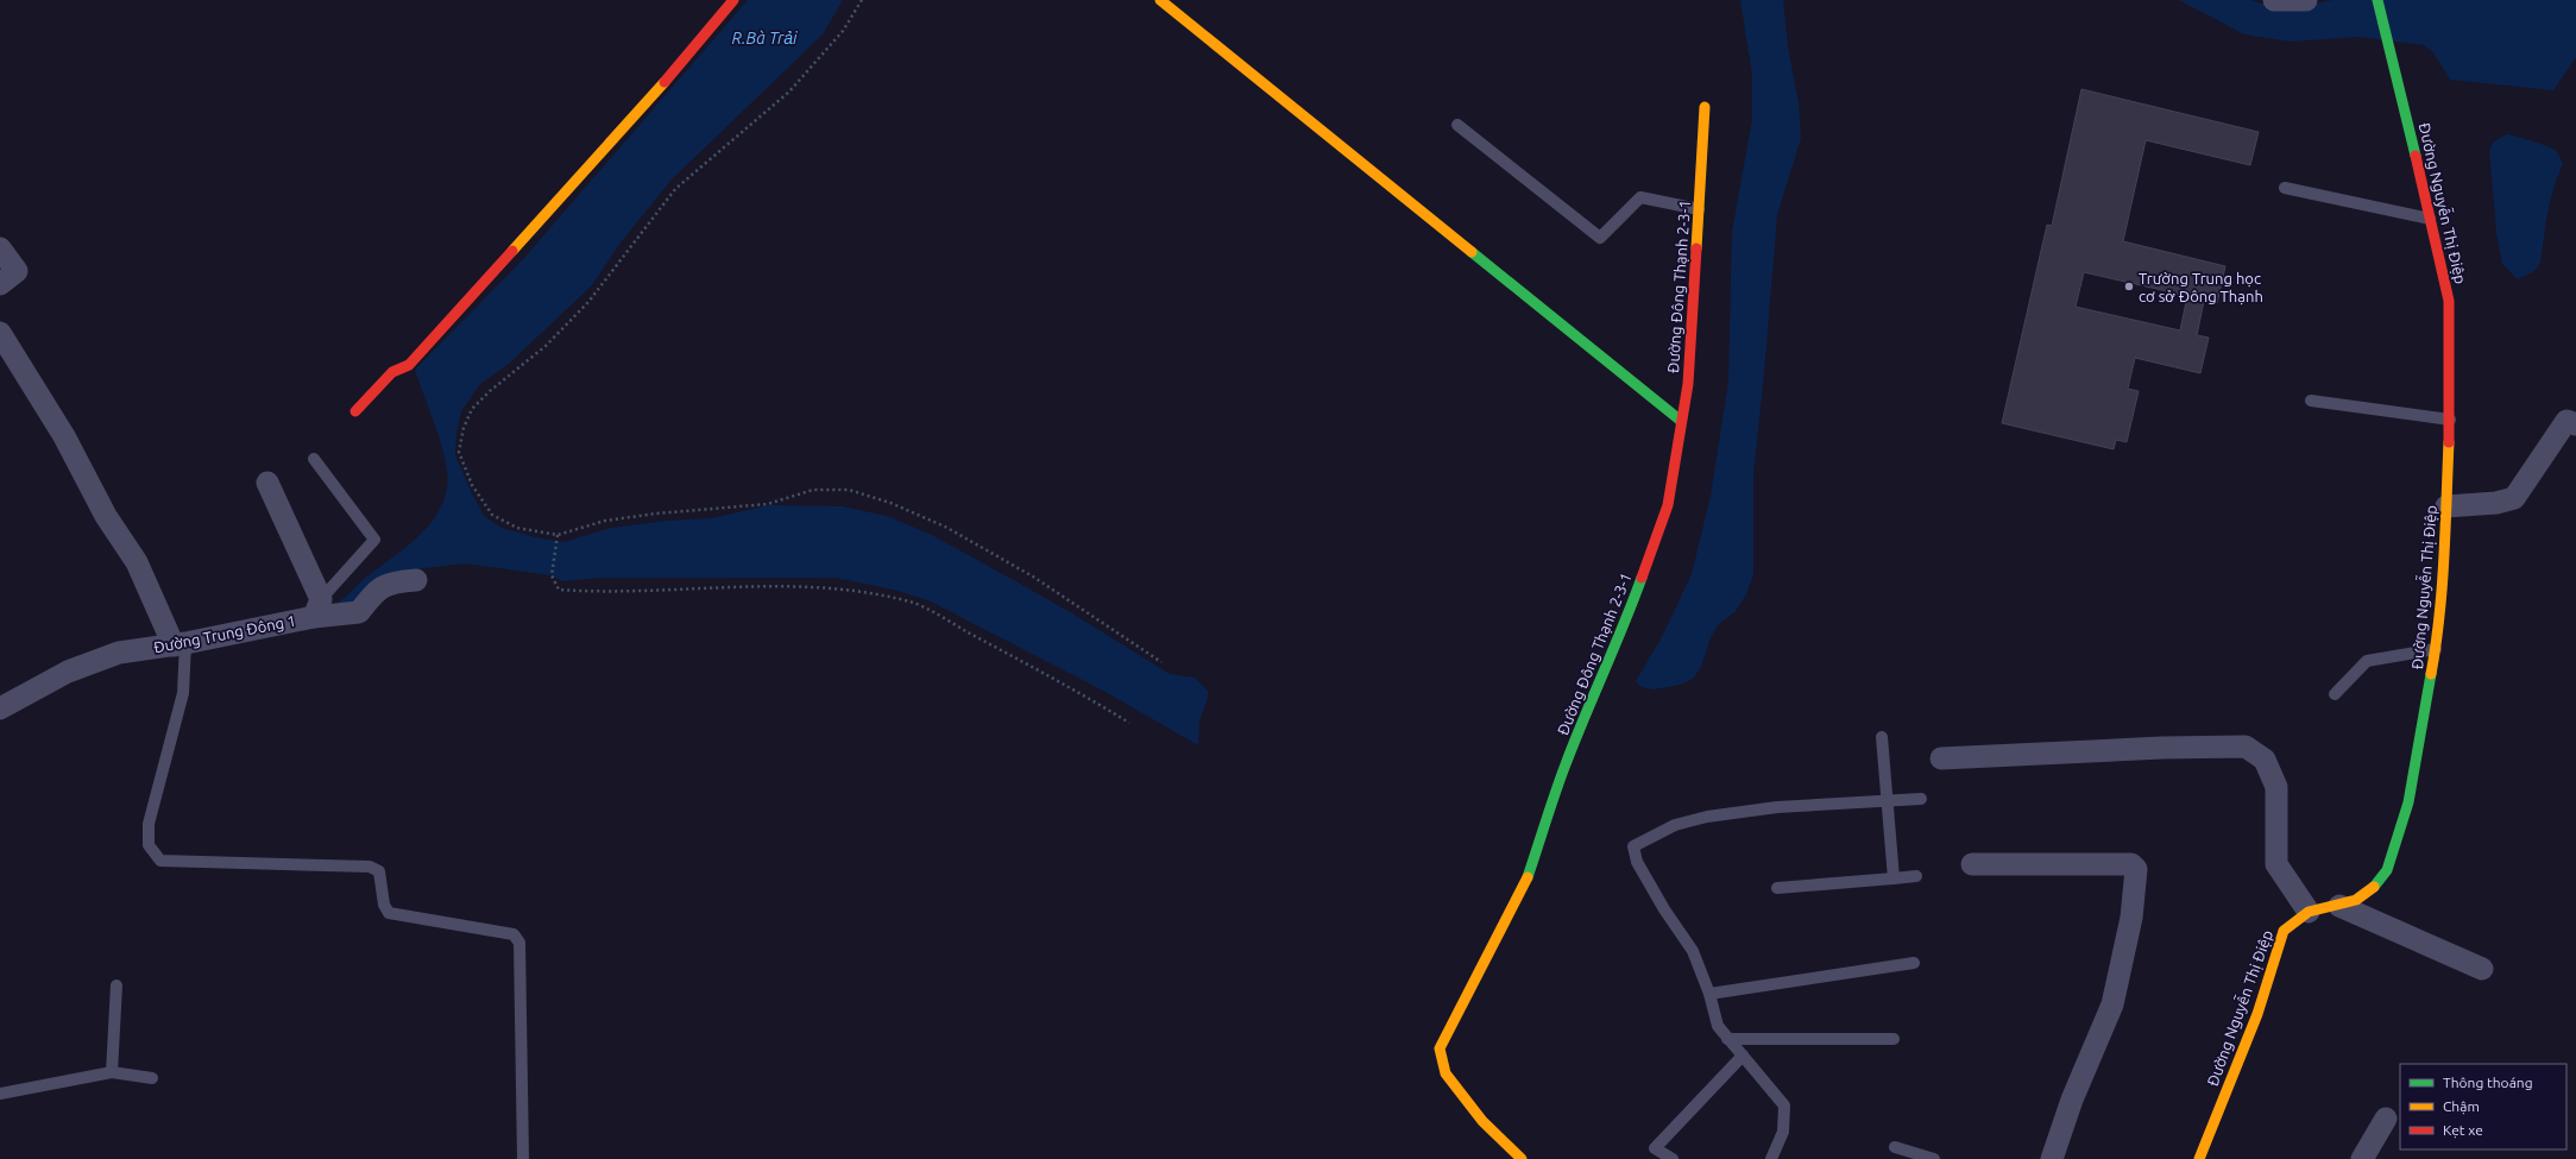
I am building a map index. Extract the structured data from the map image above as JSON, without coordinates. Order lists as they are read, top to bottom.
{
  "streets": {
    "street": ["Đường Nguyễn Thị Điệp", "Đường Đông Thạnh 2-3-1", "Đường Trung Đông 1"]
  },
  "water": ["R.Bà Trải"],
  "places": ["Trường Trung học cơ sở Đông Thạnh"],
  "legend": ["Thông thoáng", "Chậm", "Kẹt xe"]
}
